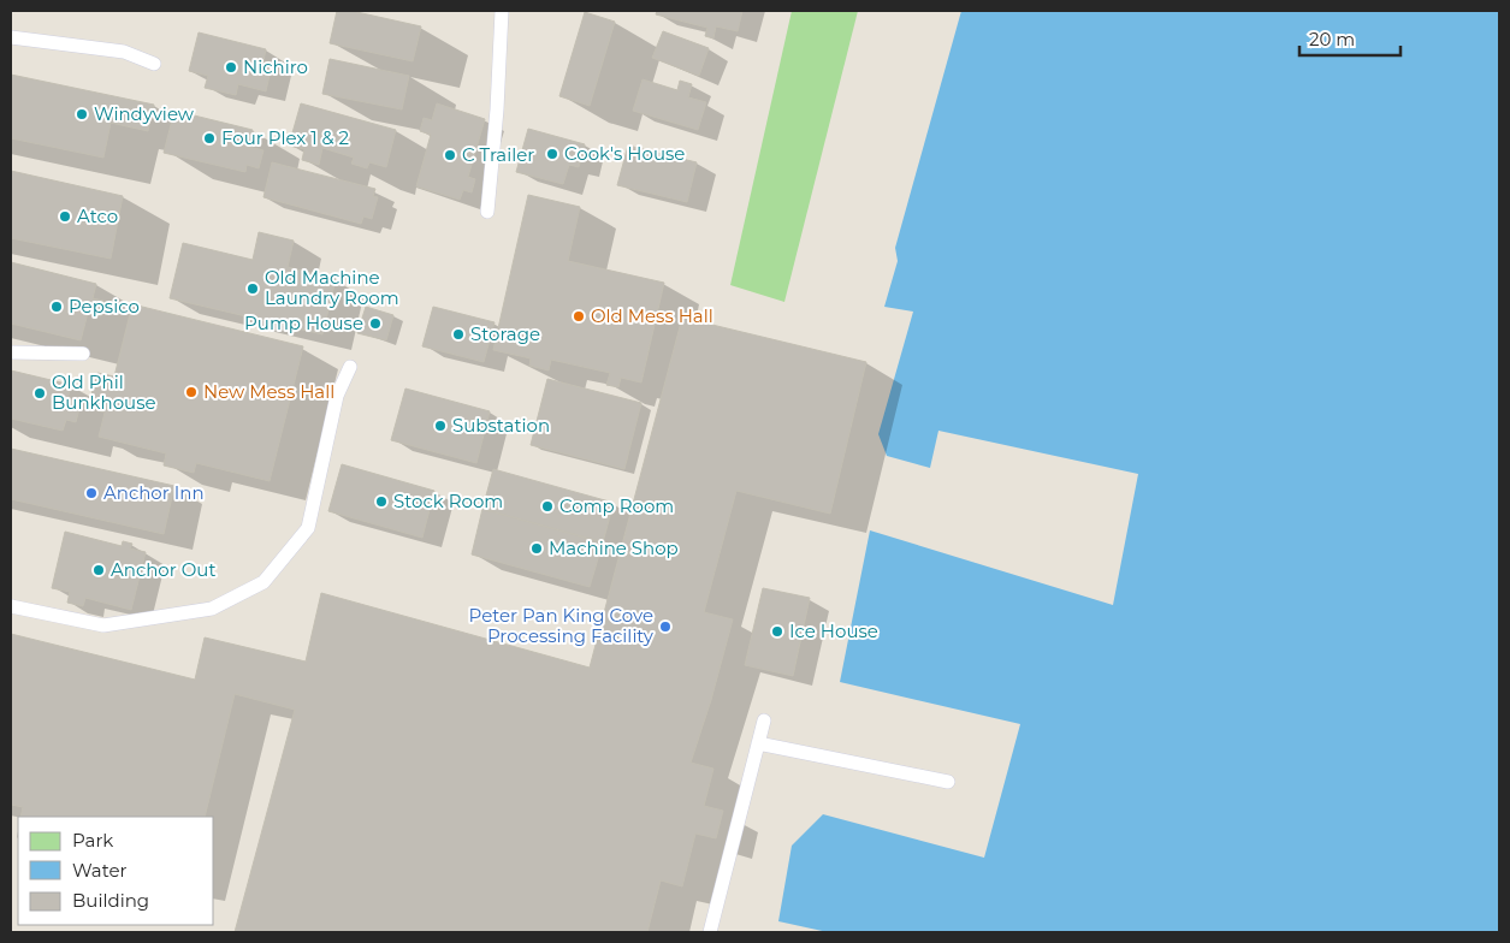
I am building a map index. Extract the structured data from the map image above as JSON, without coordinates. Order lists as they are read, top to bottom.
{
  "places": [
    "Nichiro",
    "Windyview",
    "Four Plex 1 & 2",
    "Cook's House",
    "C Trailer",
    "Atco",
    "Old Machine Laundry Room",
    "Pepsico",
    "Old Mess Hall",
    "Pump House",
    "Storage",
    "New Mess Hall",
    "Old Phil Bunkhouse",
    "Substation",
    "Anchor Inn",
    "Stock Room",
    "Comp Room",
    "Machine Shop",
    "Anchor Out",
    "Peter Pan King Cove Processing Facility",
    "Ice House"
  ],
  "legend": ["Park", "Water", "Building"],
  "scale_bar": "20 m"
}
